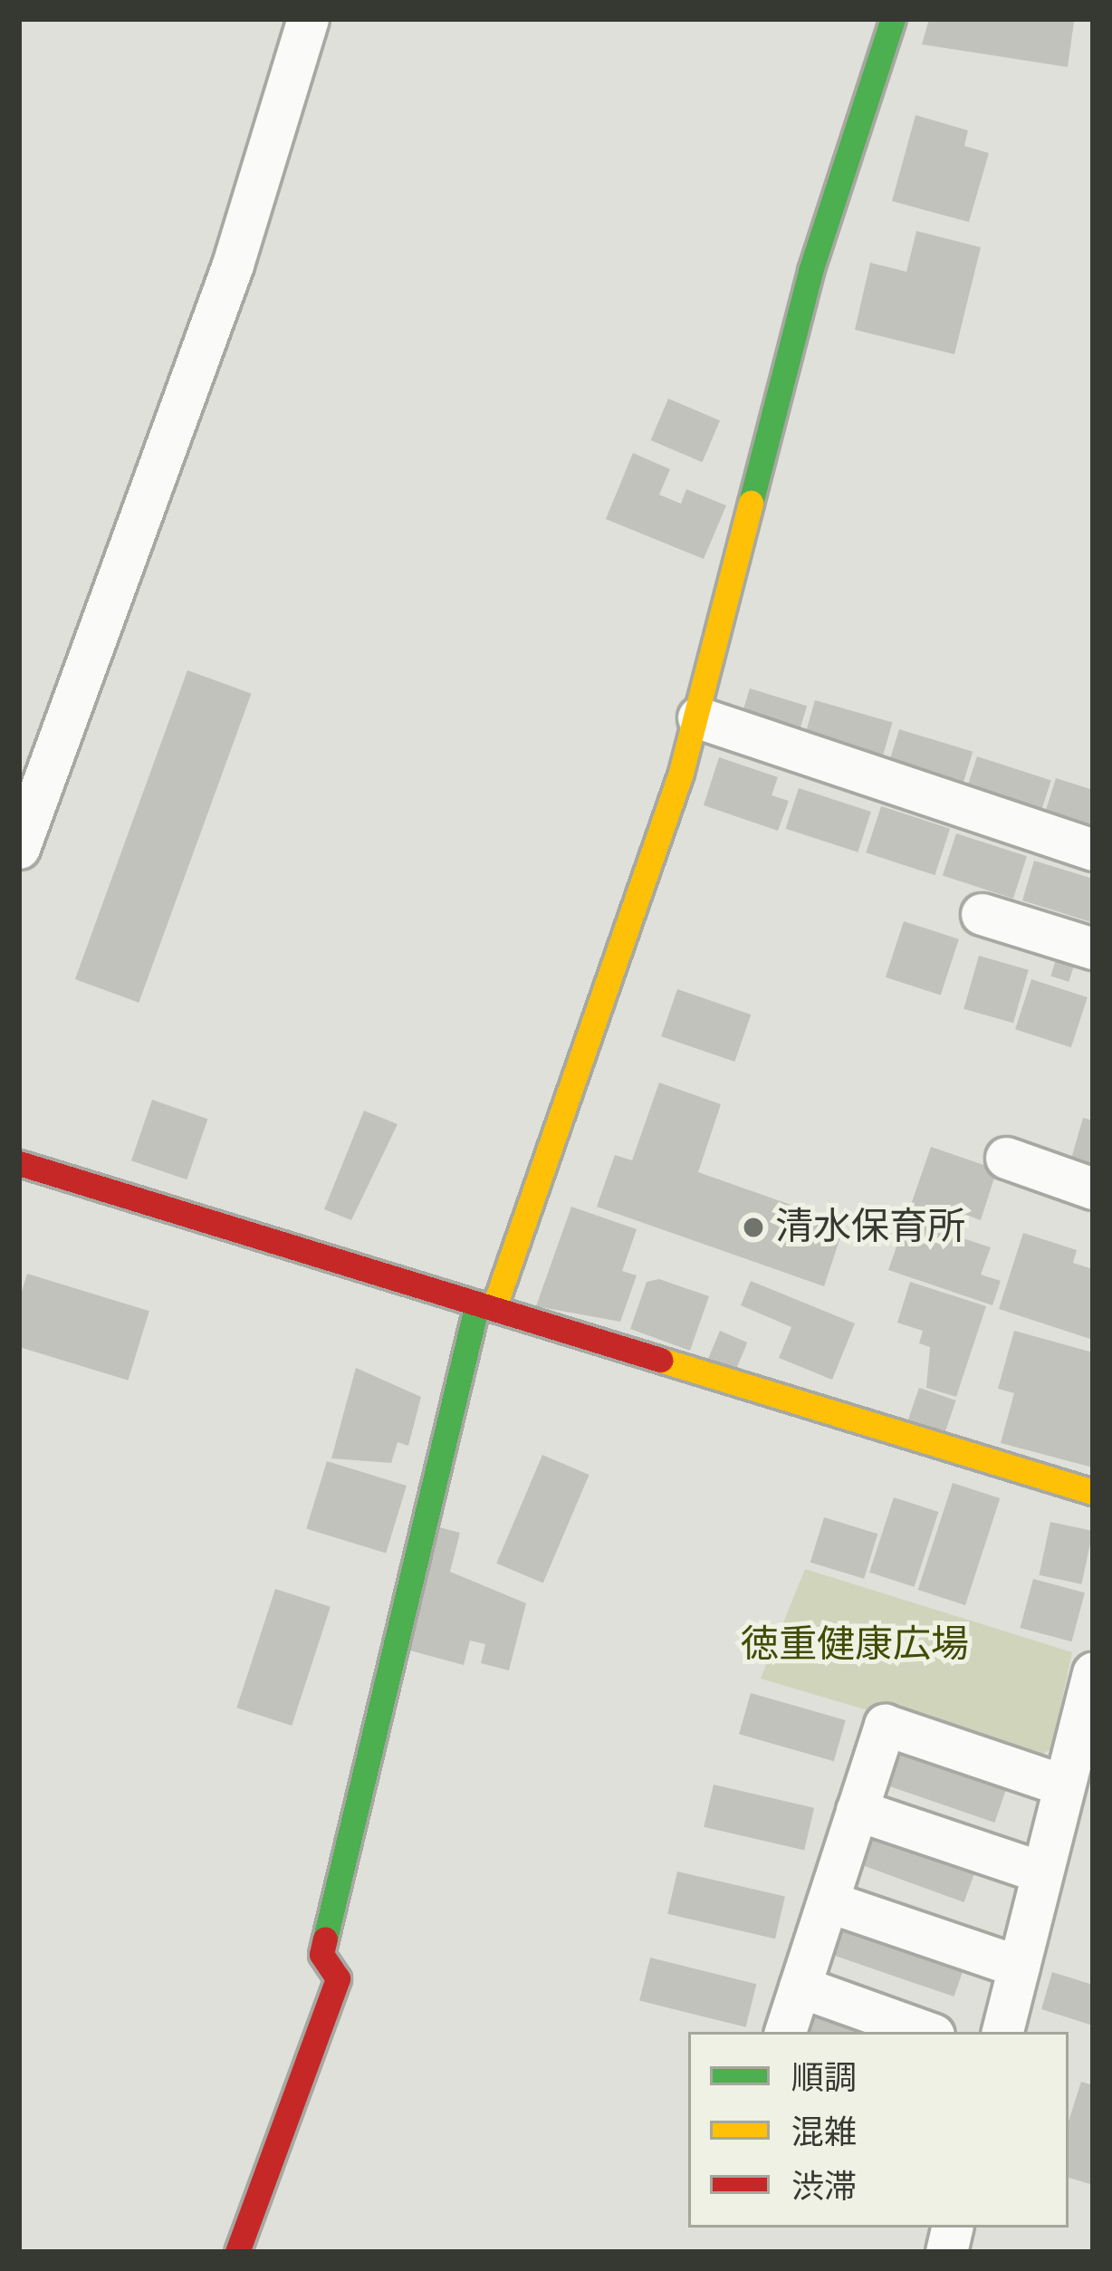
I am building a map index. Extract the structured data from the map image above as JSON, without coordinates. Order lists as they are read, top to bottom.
{
  "parks": ["徳重健康広場"],
  "places": ["清水保育所"],
  "legend": ["順調", "混雑", "渋滞"]
}
